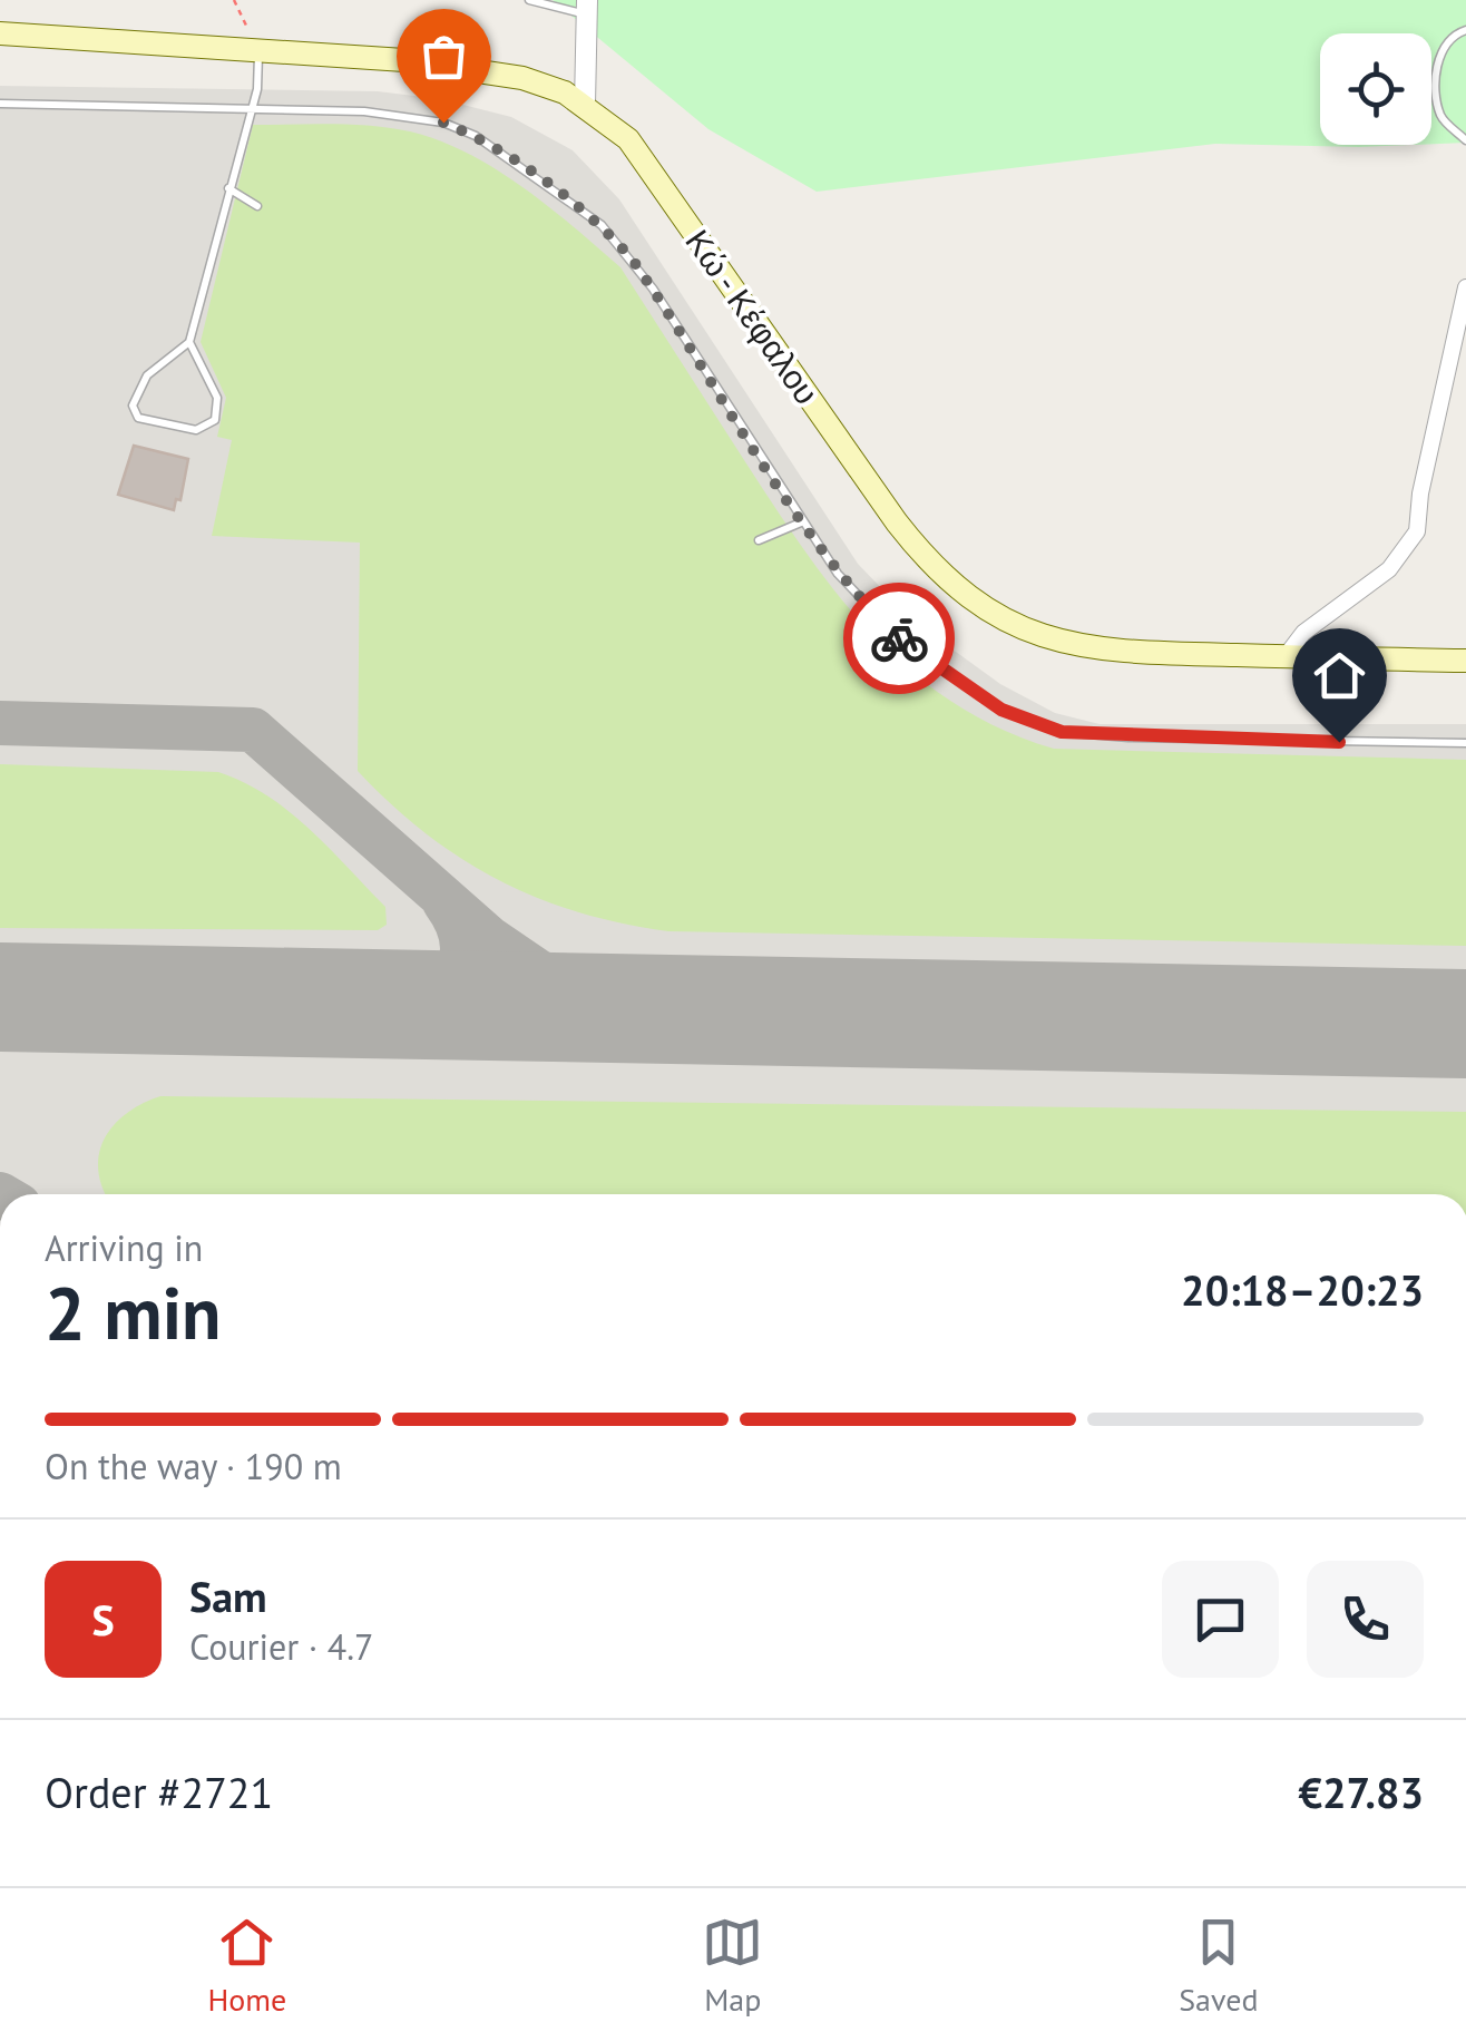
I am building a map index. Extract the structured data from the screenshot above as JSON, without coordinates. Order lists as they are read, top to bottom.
{
  "streets": {
    "main road": ["Κώ - Κέφαλου"]
  },
  "page": {
    "heading": ["2 min", "Arriving in", "20:18–20:23"],
    "panel": [
      "Sam",
      "Courier · 4.7",
      "Order #2721",
      "€27.83"
    ],
    "bar": "On the way · 190 m",
    "round": "S",
    "tabs": ["Home", "Map", "Saved"]
  }
}
